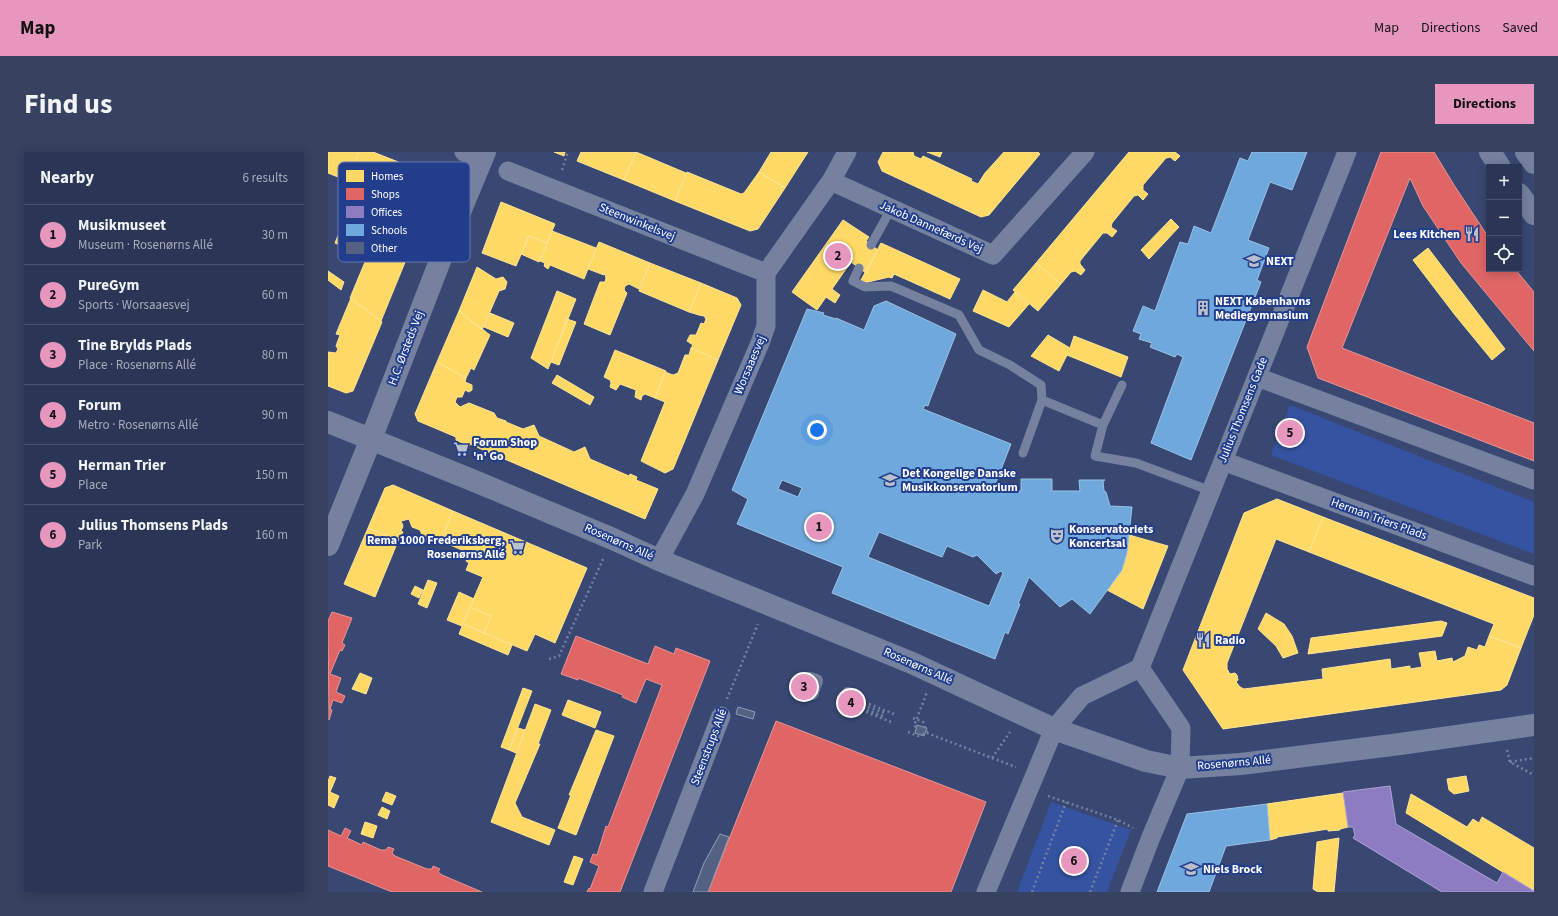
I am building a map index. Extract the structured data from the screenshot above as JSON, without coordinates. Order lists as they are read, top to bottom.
{
  "streets": {
    "street": [
      "Steenwinkelsvej",
      "Jakob Dannefærds Vej",
      "H.C. Ørsteds Vej",
      "Worsaaesvej",
      "Julius Thomsens Gade",
      "Herman Triers Plads",
      "Rosenørns Allé",
      "Steenstrups Allé"
    ]
  },
  "crossings": [
    ["Steenwinkelsvej", "Worsaaesvej"],
    ["H.C. Ørsteds Vej", "Rosenørns Allé"],
    ["Worsaaesvej", "Rosenørns Allé"],
    ["Julius Thomsens Gade", "Herman Triers Plads"],
    ["Rosenørns Allé", "Steenstrups Allé"]
  ],
  "places": {
    "restaurant": ["Lees Kitchen", "Radio"],
    "school or university": ["NEXT", "Det Kongelige Danske Musikkonservatorium", "Niels Brock"],
    "building": ["NEXT Københavns Mediegymnasium"],
    "supermarket": ["Forum Shop 'n' Go", "Rema 1000 Frederiksberg, Rosenørns Allé"],
    "theatre": ["Konservatoriets Koncertsal"]
  },
  "legend": [
    "Homes",
    "Shops",
    "Offices",
    "Schools",
    "Other"
  ],
  "page": {
    "header": "Map",
    "nav": ["Map", "Directions", "Saved"],
    "title": "Find us",
    "buttons": "Directions",
    "heading": ["Nearby", "6 results"],
    "map_buttons": ["+", "−"],
    "list": [
      {
        "mark": "1",
        "name": "Musikmuseet",
        "note": "Museum · Rosenørns Allé",
        "value": "30 m"
      },
      {
        "mark": "2",
        "name": "PureGym",
        "note": "Sports · Worsaaesvej",
        "value": "60 m"
      },
      {
        "mark": "3",
        "name": "Tine Brylds Plads",
        "note": "Place · Rosenørns Allé",
        "value": "80 m"
      },
      {
        "mark": "4",
        "name": "Forum",
        "note": "Metro · Rosenørns Allé",
        "value": "90 m"
      },
      {
        "mark": "5",
        "name": "Herman Trier",
        "note": "Place",
        "value": "150 m"
      },
      {
        "mark": "6",
        "name": "Julius Thomsens Plads",
        "note": "Park",
        "value": "160 m"
      }
    ],
    "pins": [
      "2",
      "5",
      "1",
      "3",
      "4",
      "6"
    ]
  }
}
